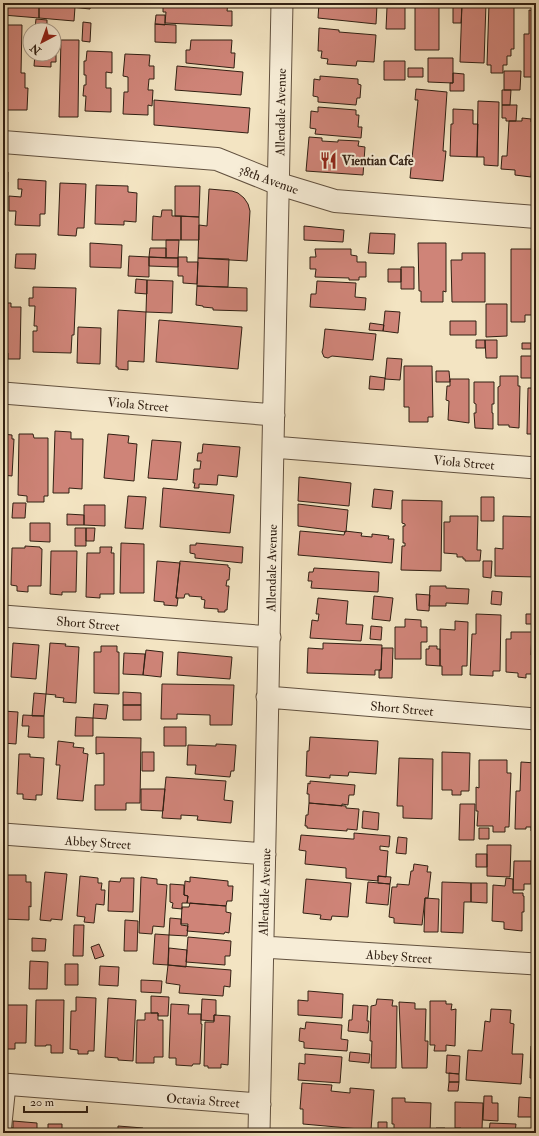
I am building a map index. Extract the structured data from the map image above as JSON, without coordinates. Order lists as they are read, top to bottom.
{
  "streets": {
    "street": [
      "Allendale Avenue",
      "38th Avenue",
      "Viola Street",
      "Short Street",
      "Abbey Street",
      "Octavia Street"
    ]
  },
  "crossings": [
    ["Allendale Avenue", "38th Avenue"],
    ["Allendale Avenue", "Viola Street"],
    ["Allendale Avenue", "Short Street"],
    ["Allendale Avenue", "Abbey Street"],
    ["Allendale Avenue", "Octavia Street"]
  ],
  "places": {
    "restaurant": ["Vientian Cafe"]
  },
  "scale_bar": "20 m",
  "north": "bottom left"
}
